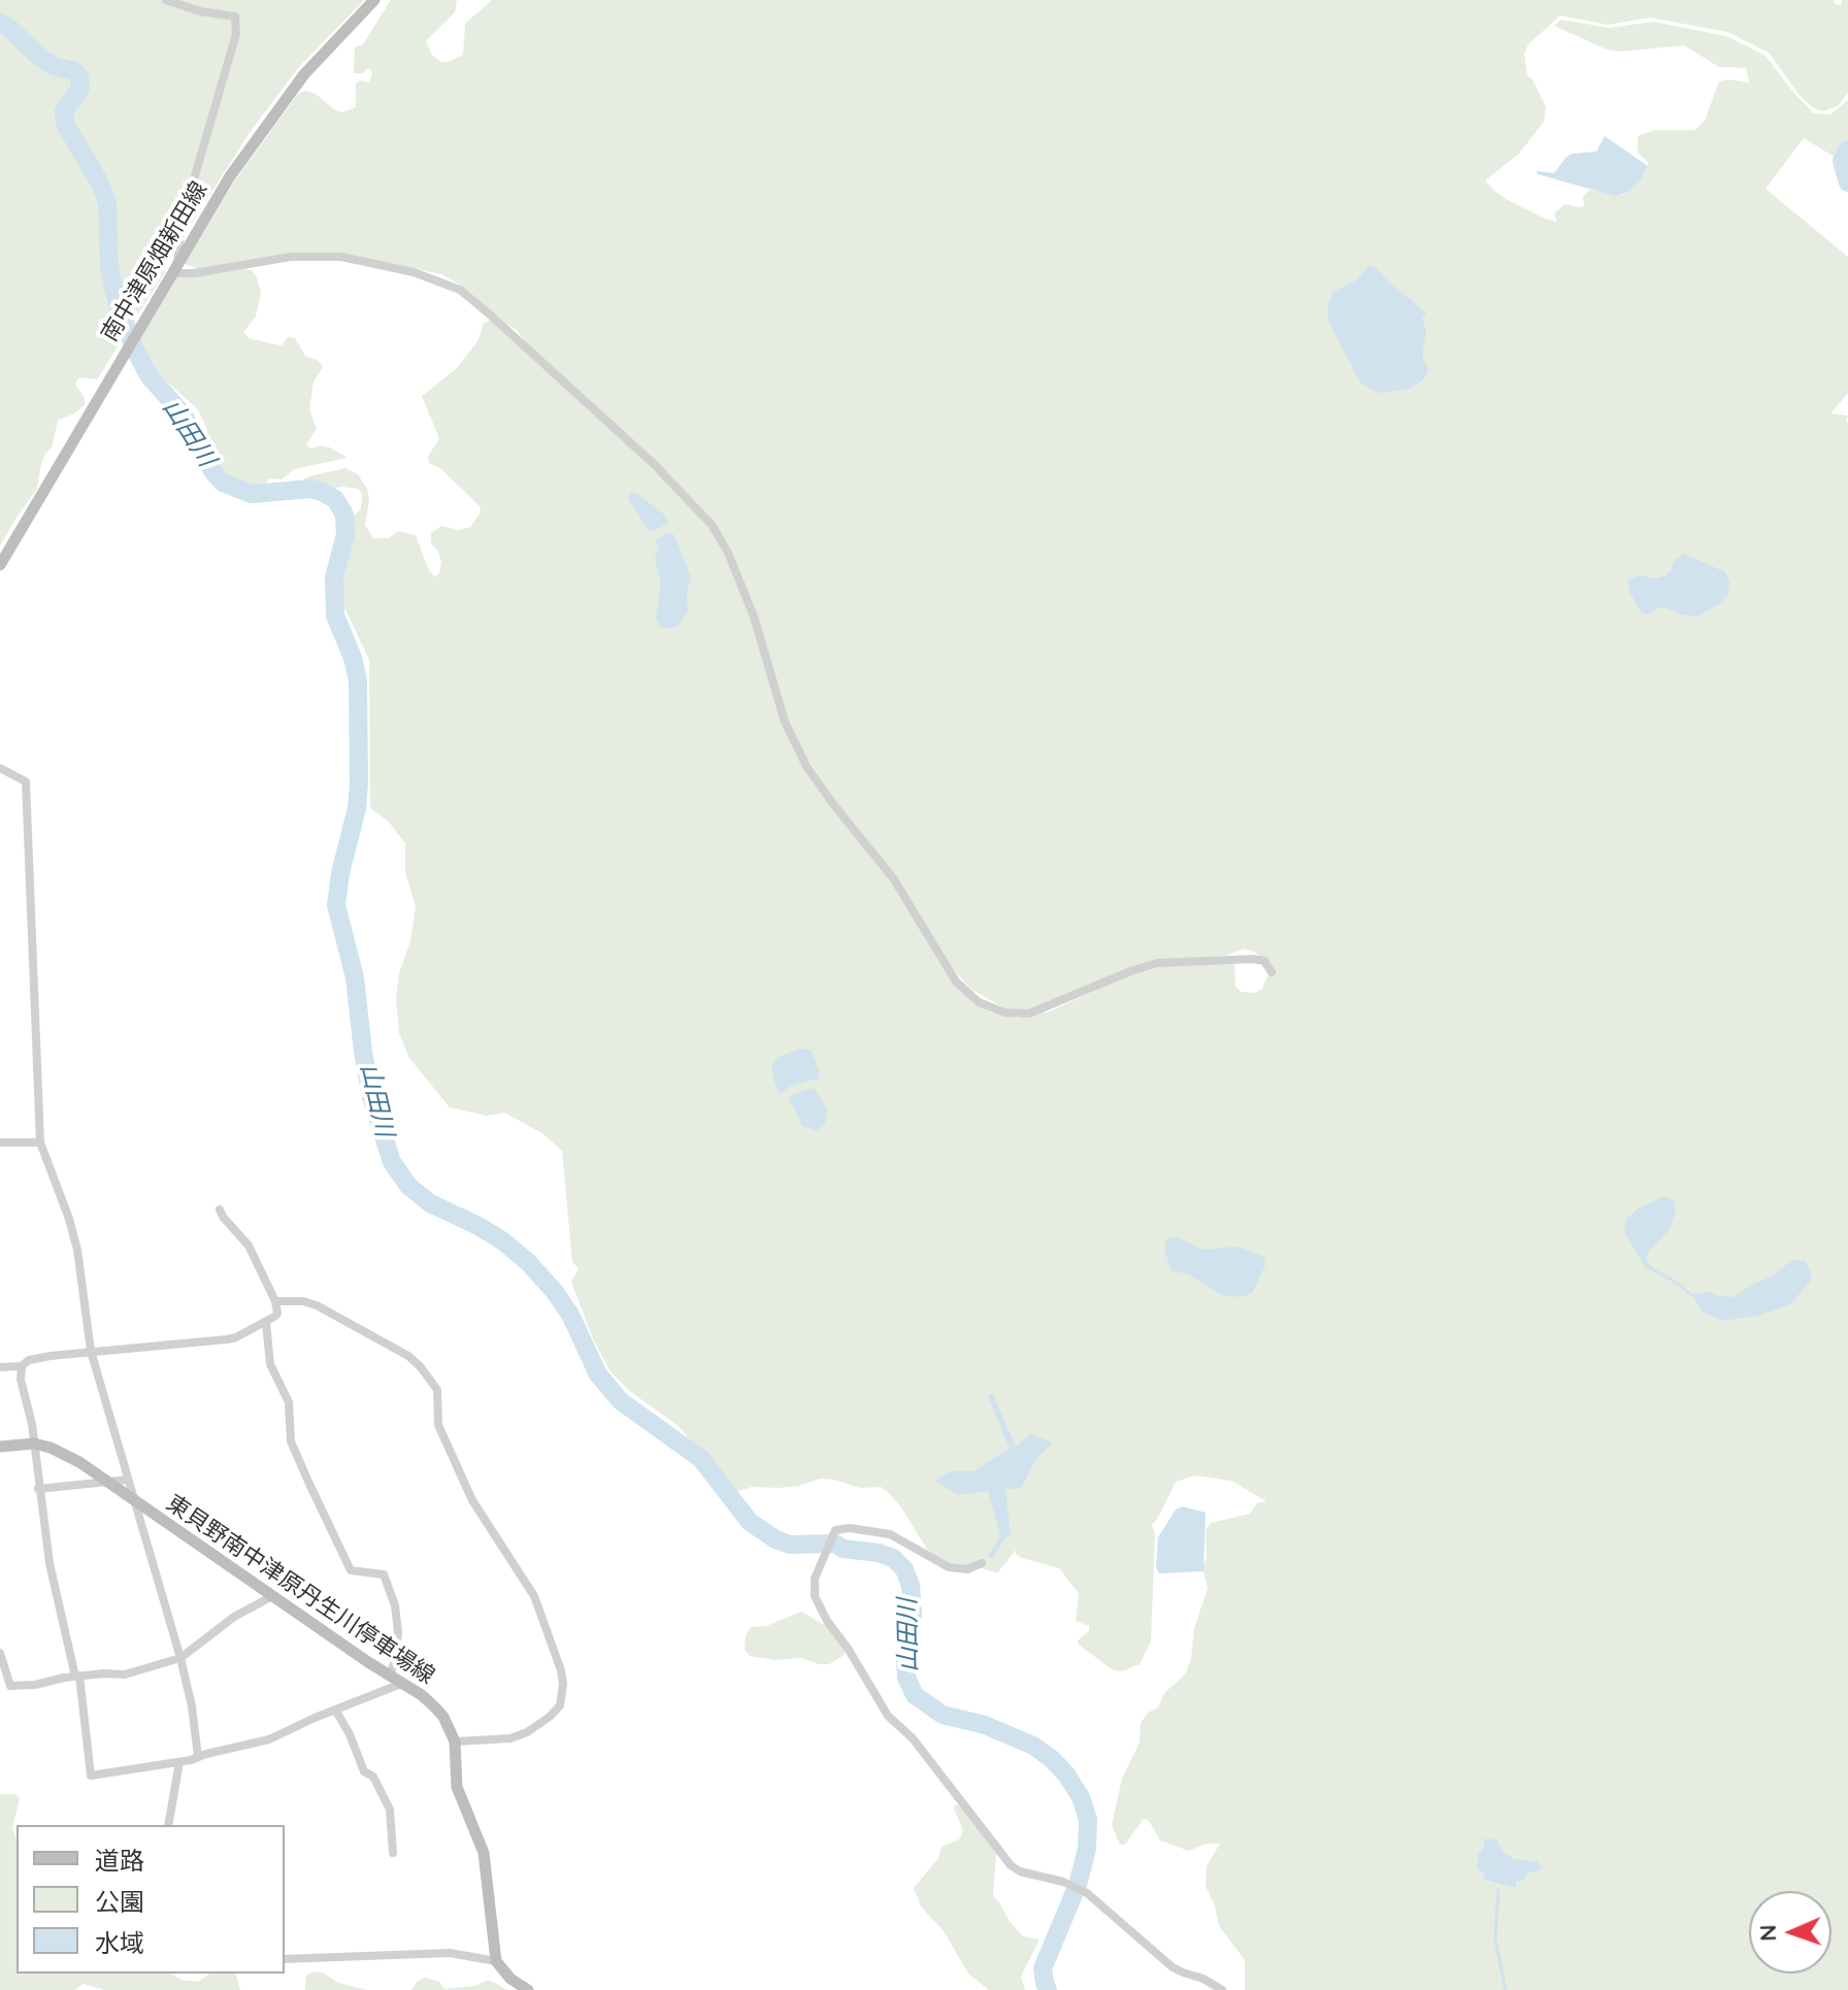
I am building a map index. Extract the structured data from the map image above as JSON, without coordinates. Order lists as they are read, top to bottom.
{
  "streets": {
    "main road": ["南中津原畑新田線", "東貝野南中津原丹生川停車場線"]
  },
  "water": ["山田川"],
  "legend": ["道路", "公園", "水域"],
  "north": "left"
}
